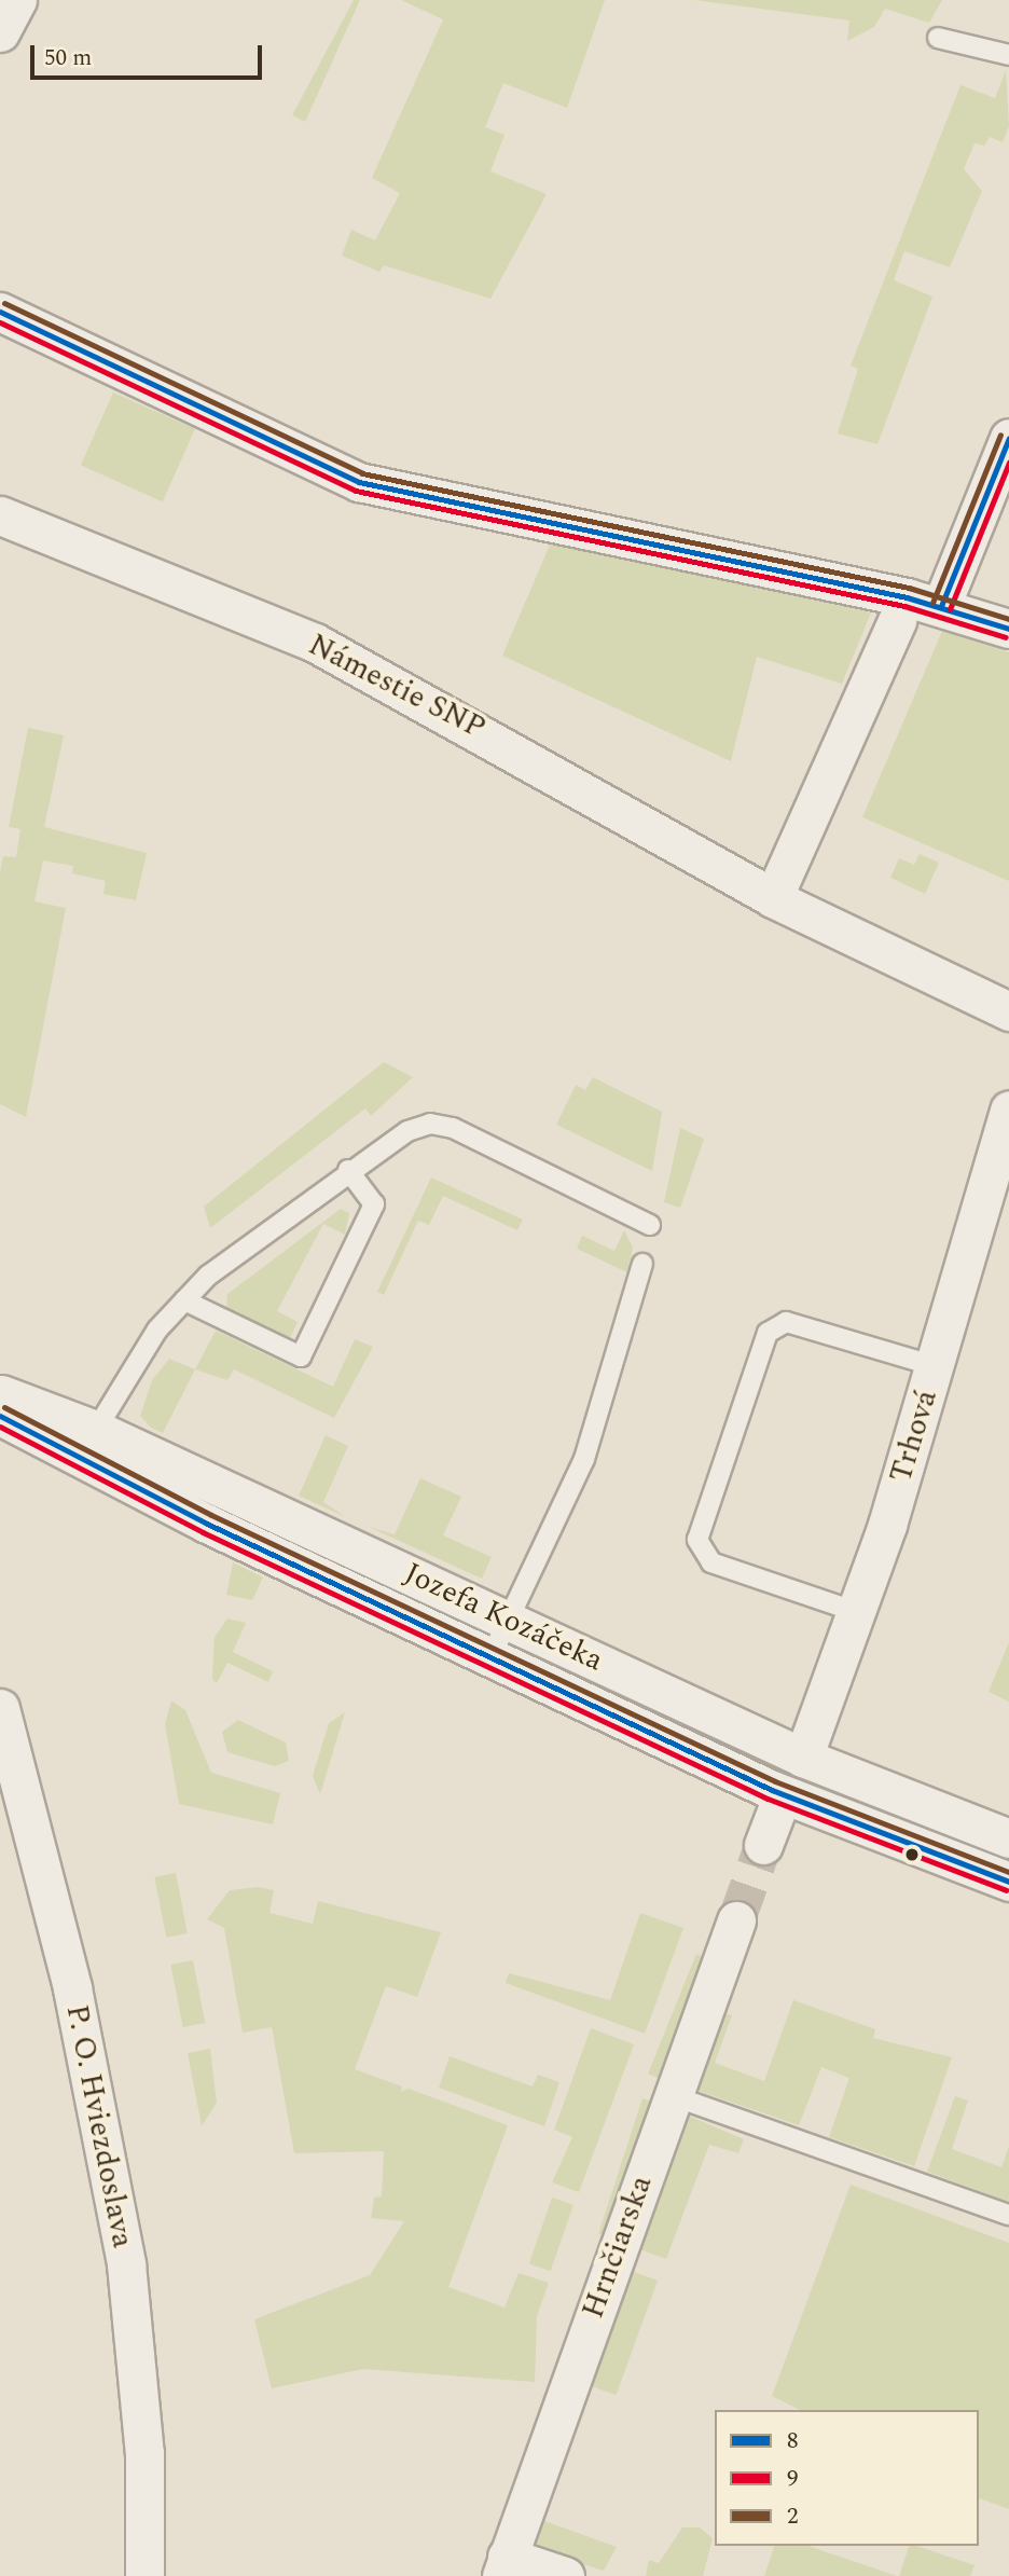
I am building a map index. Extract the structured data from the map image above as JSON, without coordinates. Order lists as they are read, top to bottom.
{
  "streets": {
    "street": [
      "Námestie SNP",
      "Trhová",
      "Jozefa Kozáčeka",
      "P. O. Hviezdoslava",
      "Hrnčiarska"
    ]
  },
  "crossings": [
    ["Trhová", "Jozefa Kozáčeka"]
  ],
  "lines": ["transit line 2", "transit line 8", "transit line 9"],
  "legend": ["8", "9", "2"],
  "scale_bar": "50 m"
}
